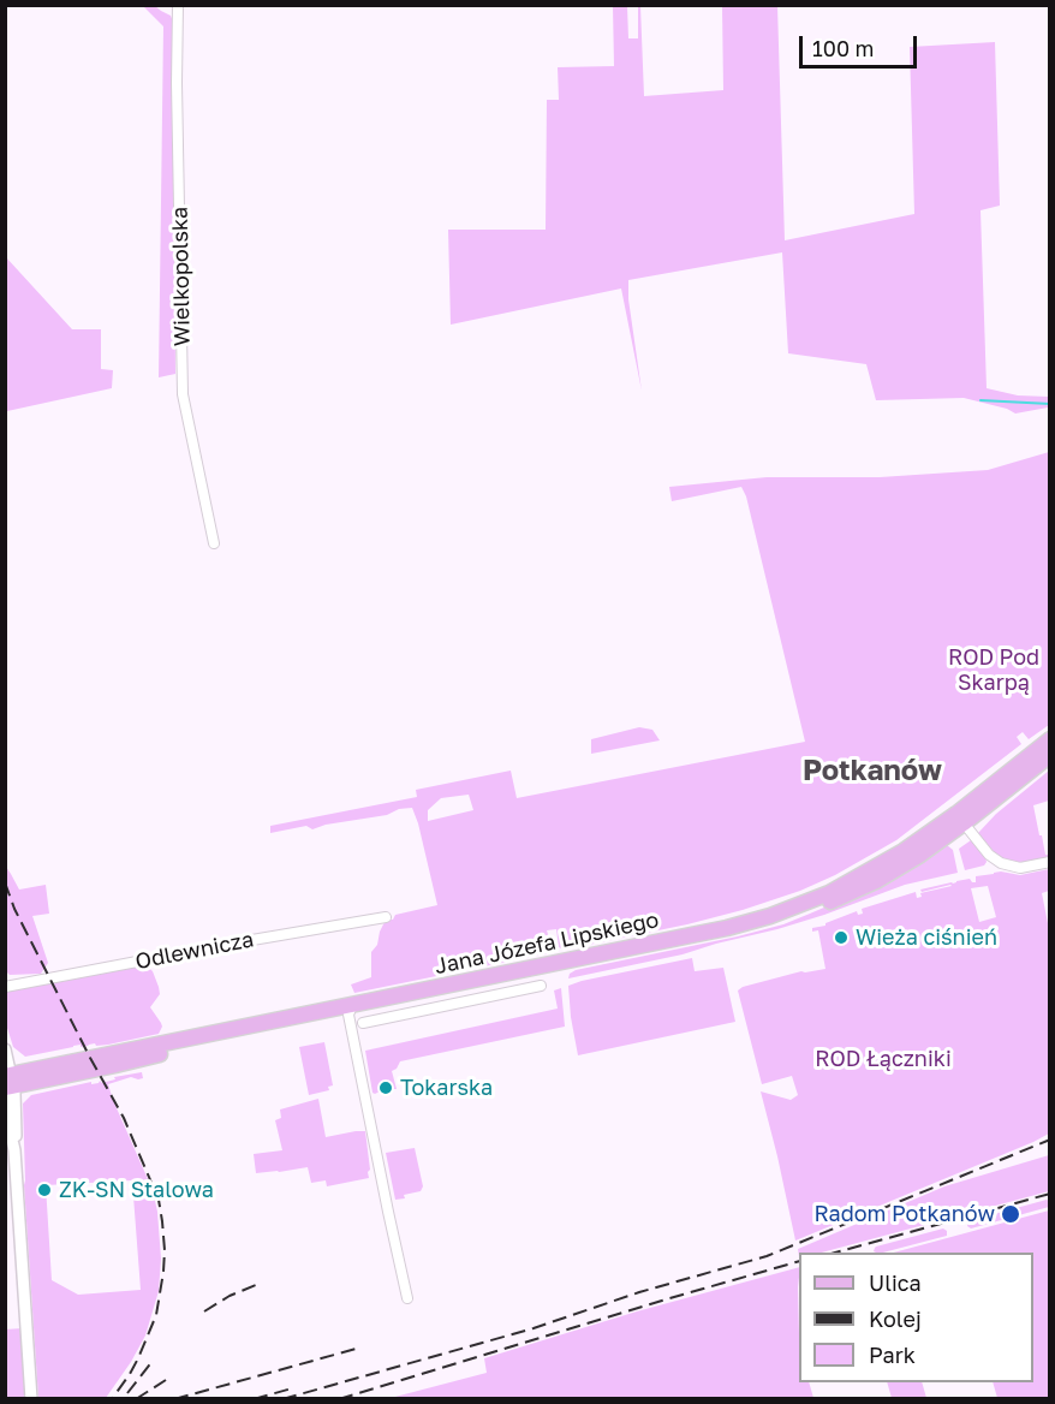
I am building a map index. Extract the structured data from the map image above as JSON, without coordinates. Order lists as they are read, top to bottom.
{
  "streets": {
    "main road": ["Jana Józefa Lipskiego"],
    "street": ["Wielkopolska", "Odlewnicza"]
  },
  "districts": ["Potkanów"],
  "parks": ["ROD Pod Skarpą", "ROD Łączniki"],
  "places": [
    "Wieża ciśnień",
    "Tokarska",
    "ZK-SN Stalowa",
    "Radom Potkanów"
  ],
  "legend": ["Ulica", "Kolej", "Park"],
  "scale_bar": "100 m"
}
